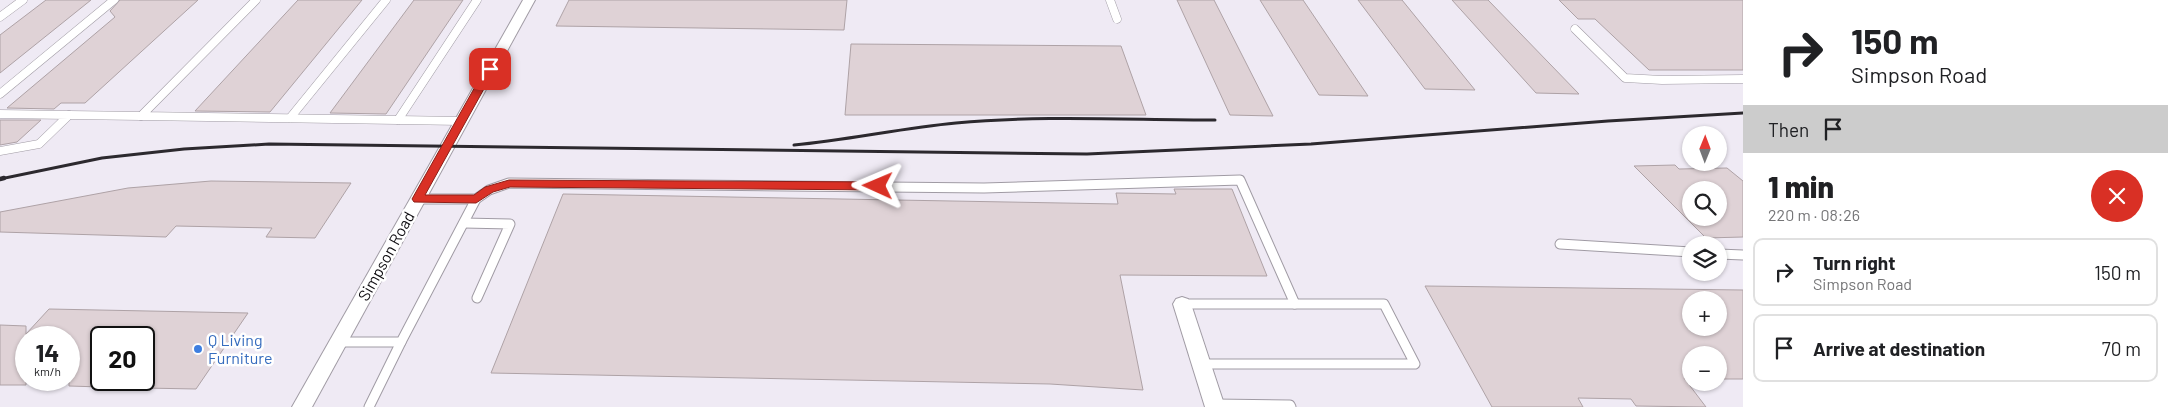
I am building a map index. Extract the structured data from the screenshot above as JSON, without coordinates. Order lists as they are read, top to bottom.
{
  "streets": {
    "street": ["Simpson Road"]
  },
  "places": ["Q Living Furniture"],
  "north": "top",
  "page": {
    "turn": ["150 m", "Simpson Road"],
    "then": "Then",
    "map_buttons": ["+", "−"],
    "heading": ["1 min", "220 m · 08:26"],
    "list": [
      {
        "name": "Turn right",
        "note": "Simpson Road",
        "value": "150 m"
      },
      {
        "name": "Arrive at destination",
        "value": "70 m"
      }
    ],
    "speed": "14 km/h",
    "limit": "20"
  }
}
